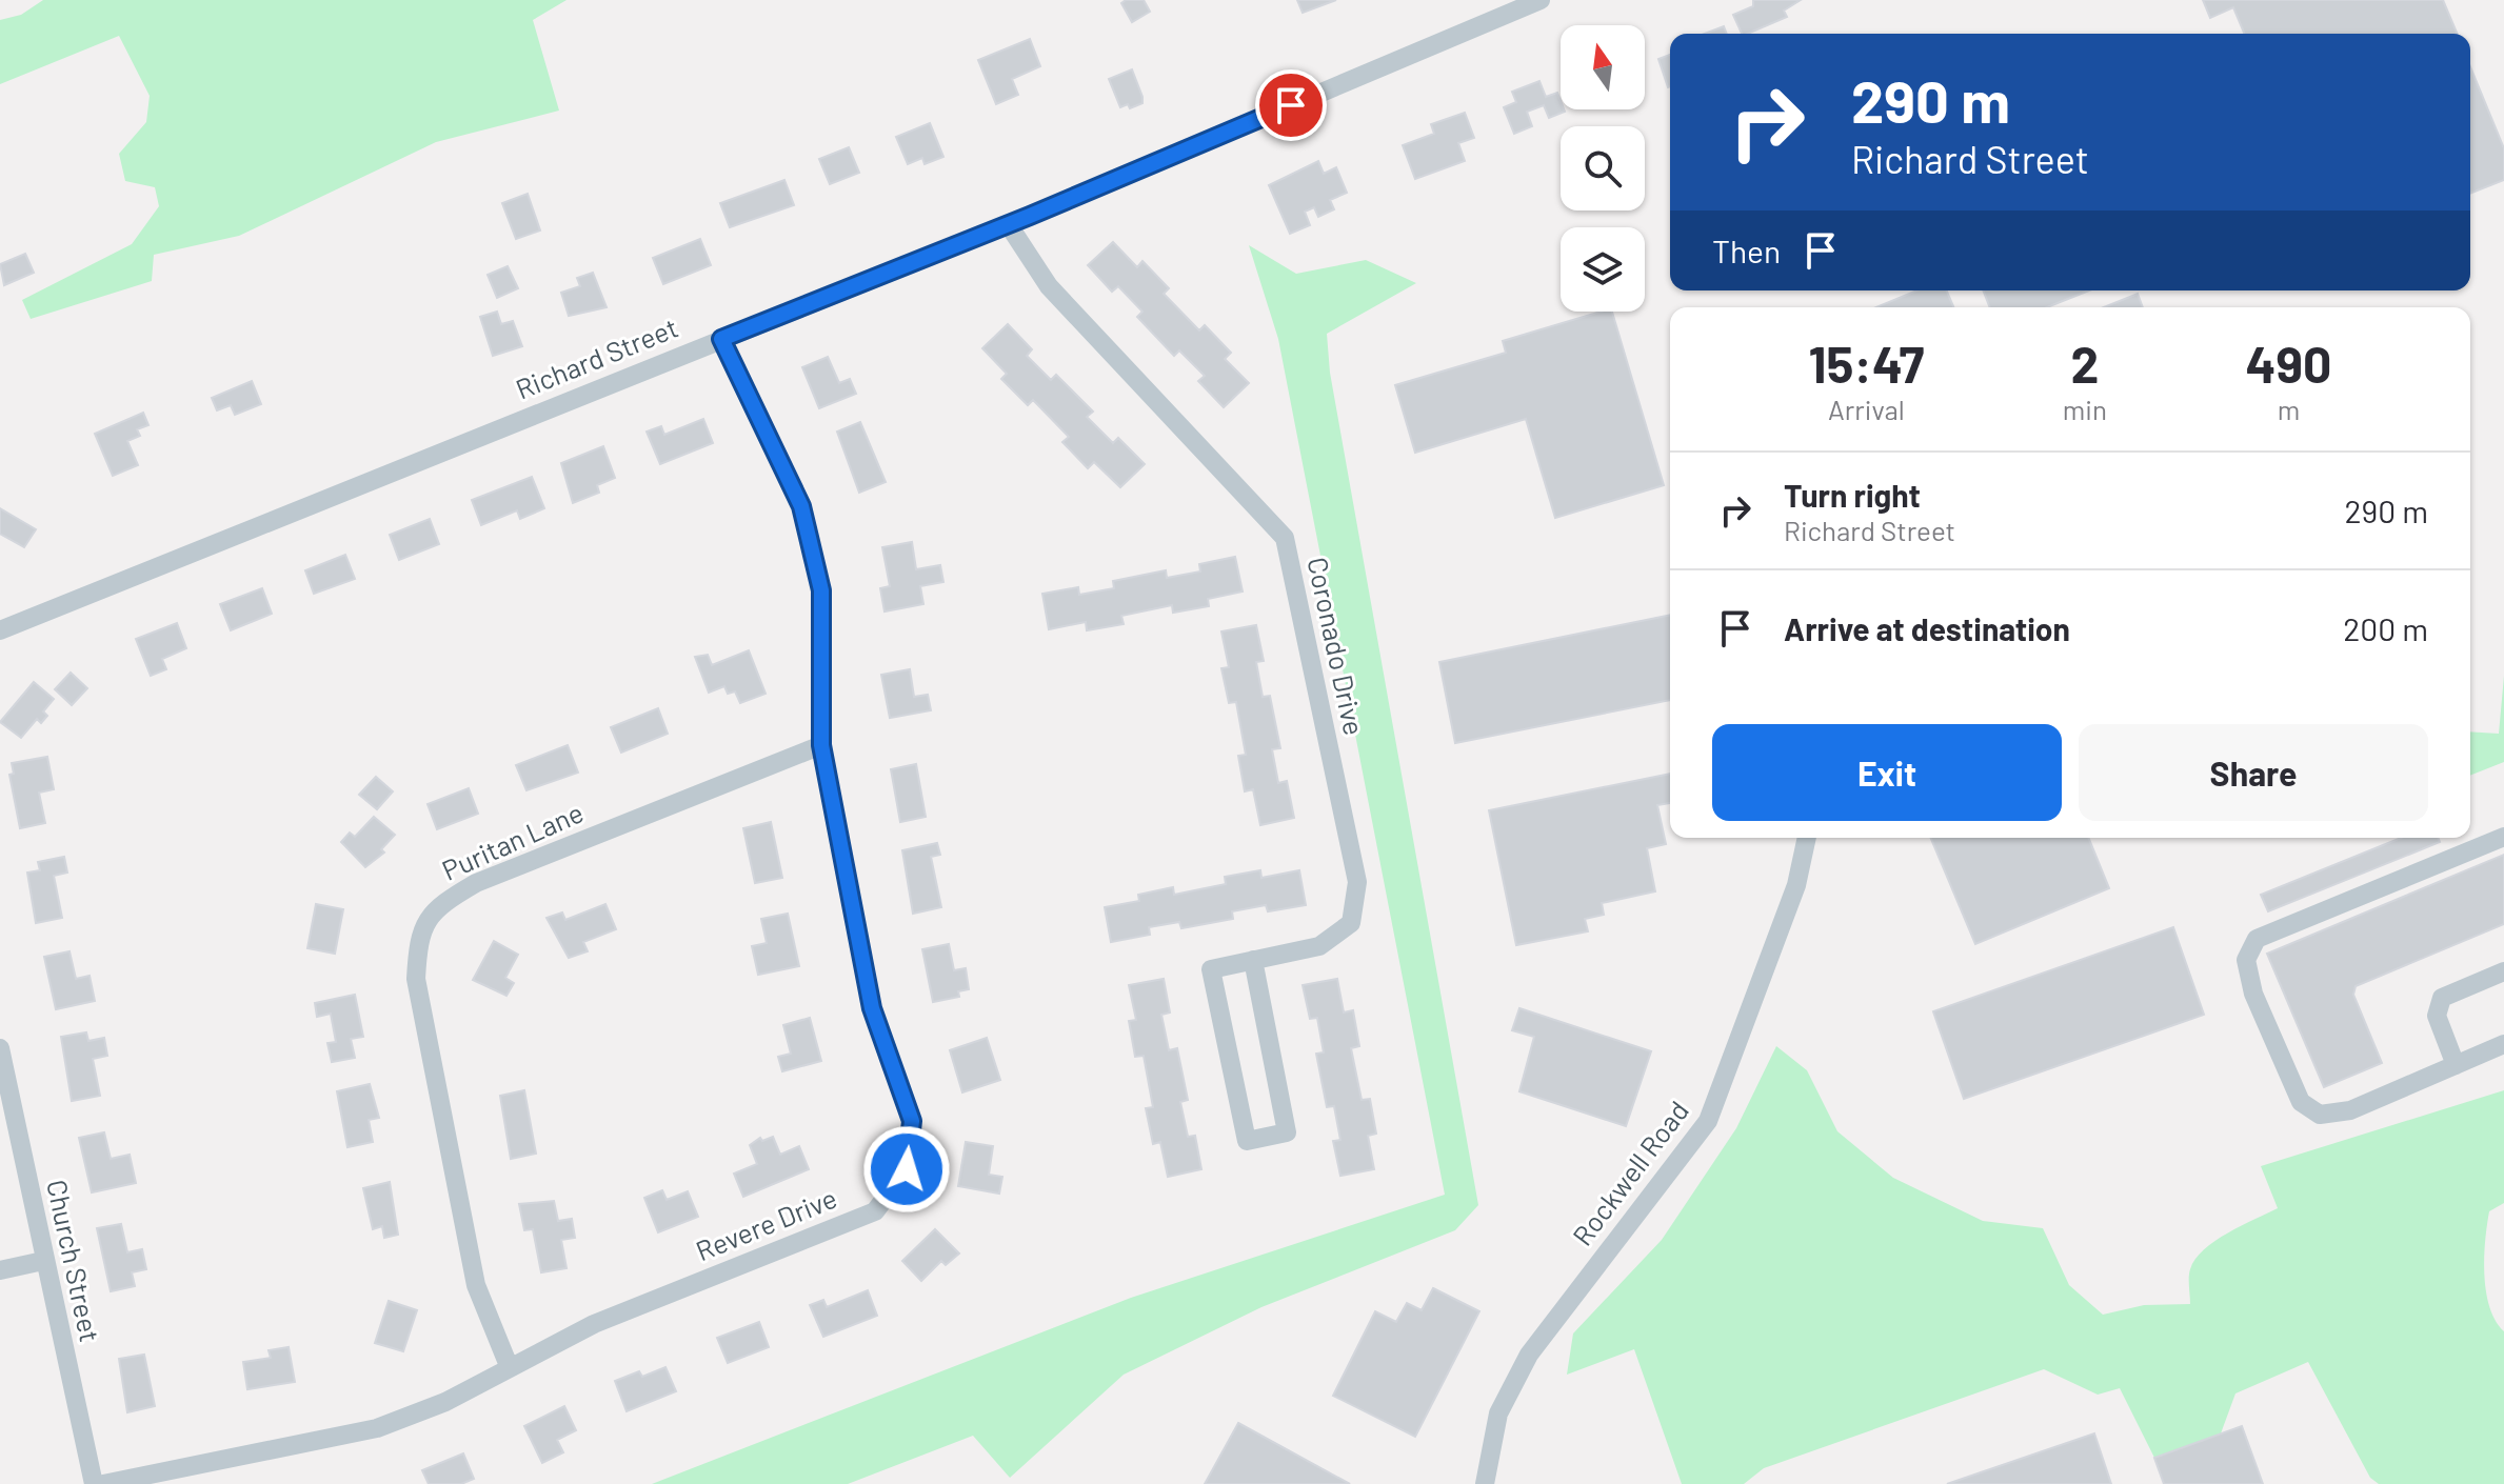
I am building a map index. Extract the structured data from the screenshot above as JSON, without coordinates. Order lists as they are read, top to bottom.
{
  "streets": {
    "street": [
      "Richard Street",
      "Coronado Drive",
      "Puritan Lane",
      "Rockwell Road",
      "Revere Drive",
      "Church Street"
    ]
  },
  "crossings": [
    ["Richard Street", "Coronado Drive"],
    ["Richard Street", "Revere Drive"],
    ["Puritan Lane", "Revere Drive"]
  ],
  "north": "top",
  "page": {
    "turn": ["290 m", "Richard Street"],
    "then": "Then",
    "eta": [
      "15:47",
      "Arrival",
      "2",
      "min",
      "490",
      "m"
    ],
    "list": [
      {
        "name": "Turn right",
        "note": "Richard Street",
        "value": "290 m"
      },
      {
        "name": "Arrive at destination",
        "value": "200 m"
      }
    ],
    "buttons": ["Exit", "Share"]
  }
}
